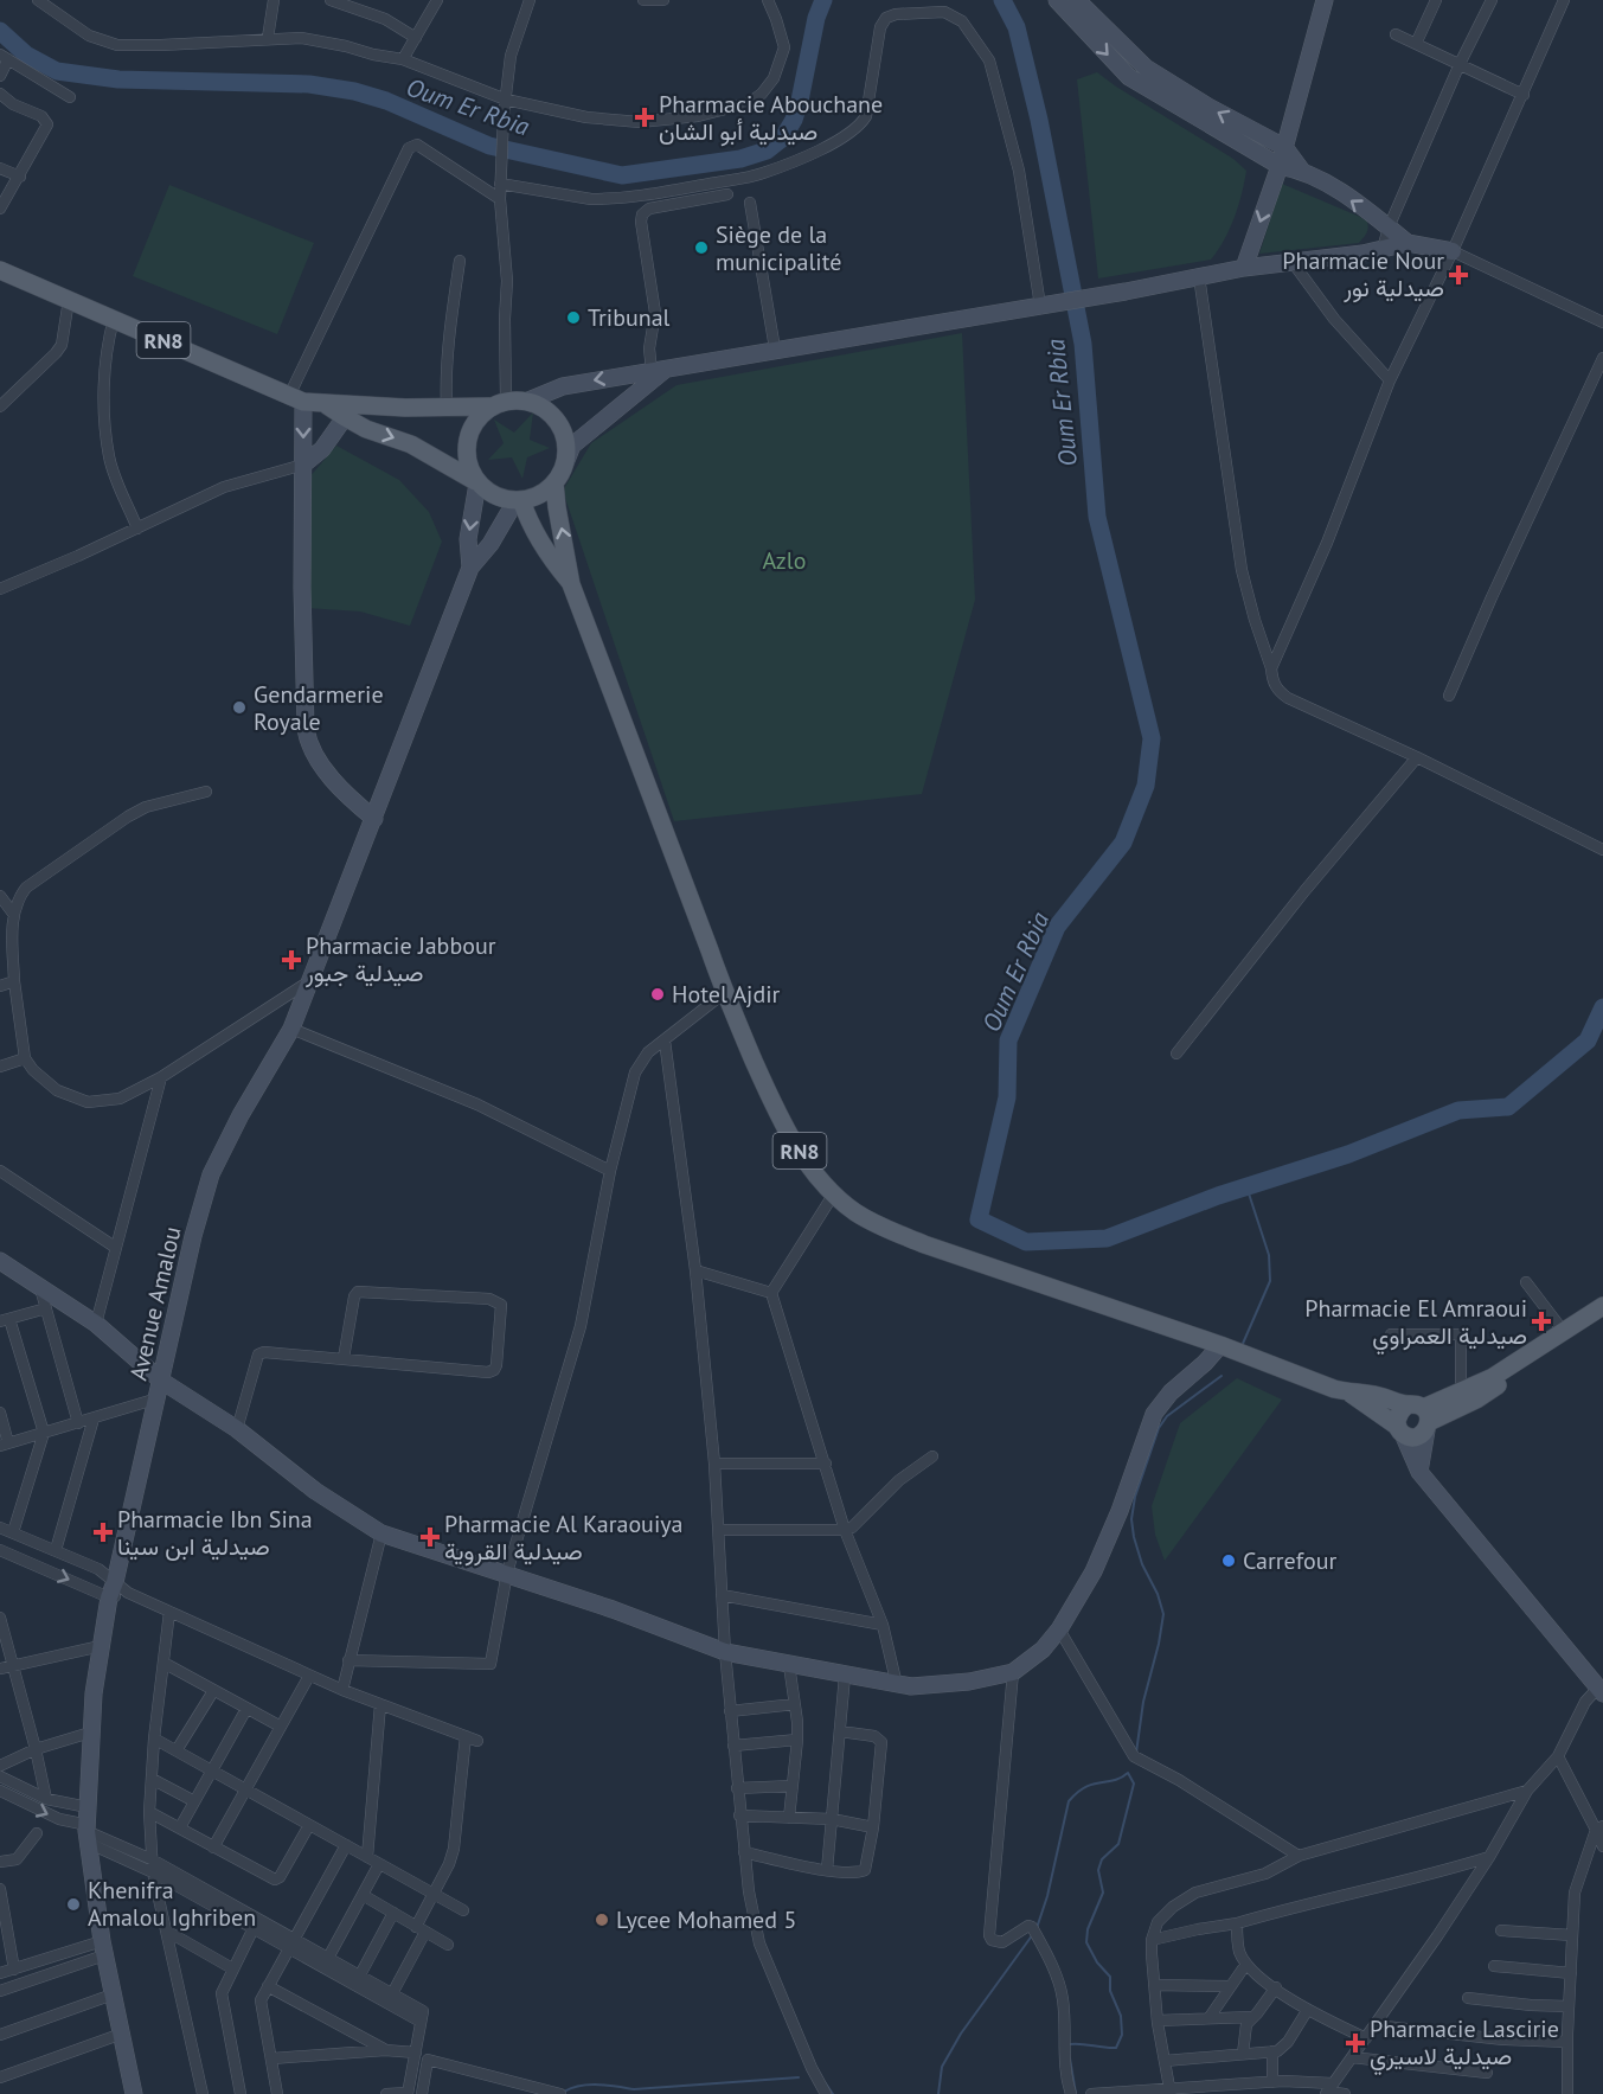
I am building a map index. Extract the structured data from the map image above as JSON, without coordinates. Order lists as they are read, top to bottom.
{
  "streets": {
    "main road": ["RN8"],
    "street": ["Avenue Amalou"]
  },
  "water": ["Oum Er Rbia"],
  "parks": ["Azlo"],
  "places": {
    "health": [
      "Pharmacie Abouchane صيدلية أبو الشان",
      "Pharmacie Nour صيدلية نور",
      "Pharmacie Jabbour صيدلية جبور",
      "Pharmacie El Amraoui صيدلية العمراوي",
      "Pharmacie Ibn Sina صيدلية ابن سينا",
      "Pharmacie Al Karaouiya صيدلية القروية",
      "Pharmacie Lascirie صيدلية لاسيري"
    ],
    "other": [
      "Siège de la municipalité",
      "Tribunal",
      "Gendarmerie Royale",
      "Hotel Ajdir",
      "Carrefour",
      "Khenifra Amalou Ighriben",
      "Lycee Mohamed 5"
    ]
  }
}
